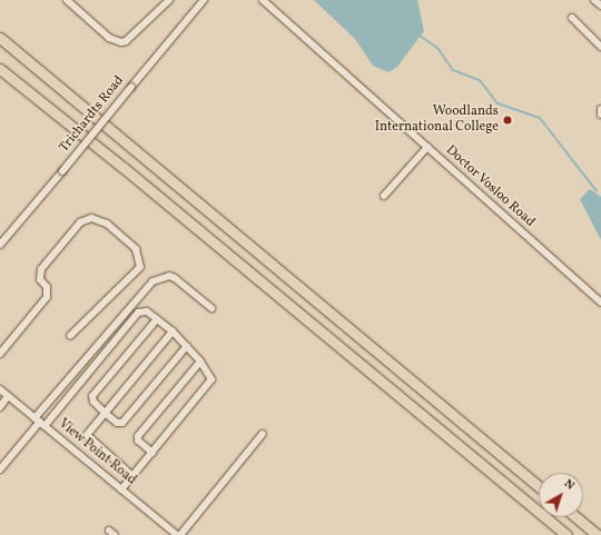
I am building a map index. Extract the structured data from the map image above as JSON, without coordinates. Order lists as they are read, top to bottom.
{
  "streets": {
    "street": ["Trichardts Road", "Doctor Vosloo Road", "View Point Road"]
  },
  "places": ["Woodlands International College"],
  "north": "top right"
}
